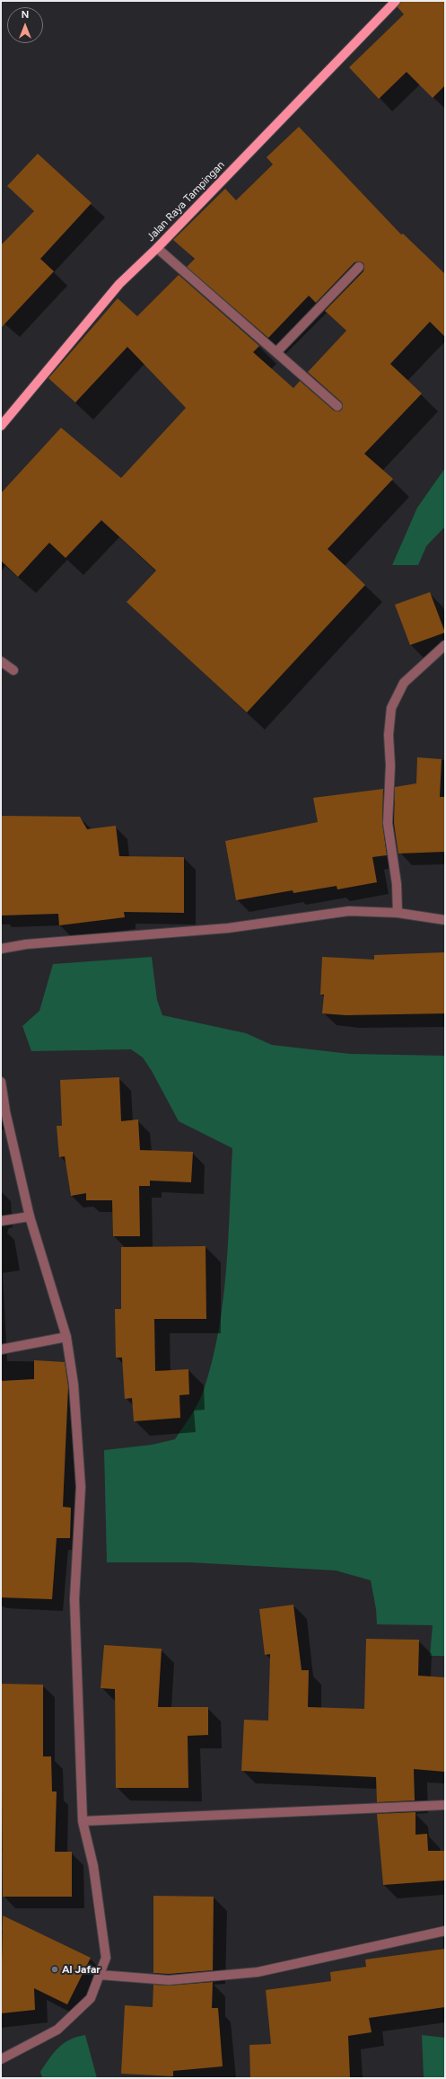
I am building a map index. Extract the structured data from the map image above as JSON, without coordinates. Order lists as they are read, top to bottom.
{
  "streets": {
    "main road": ["Jalan Raya Tampingan"]
  },
  "places": ["Al Jafar"],
  "north": "top"
}
